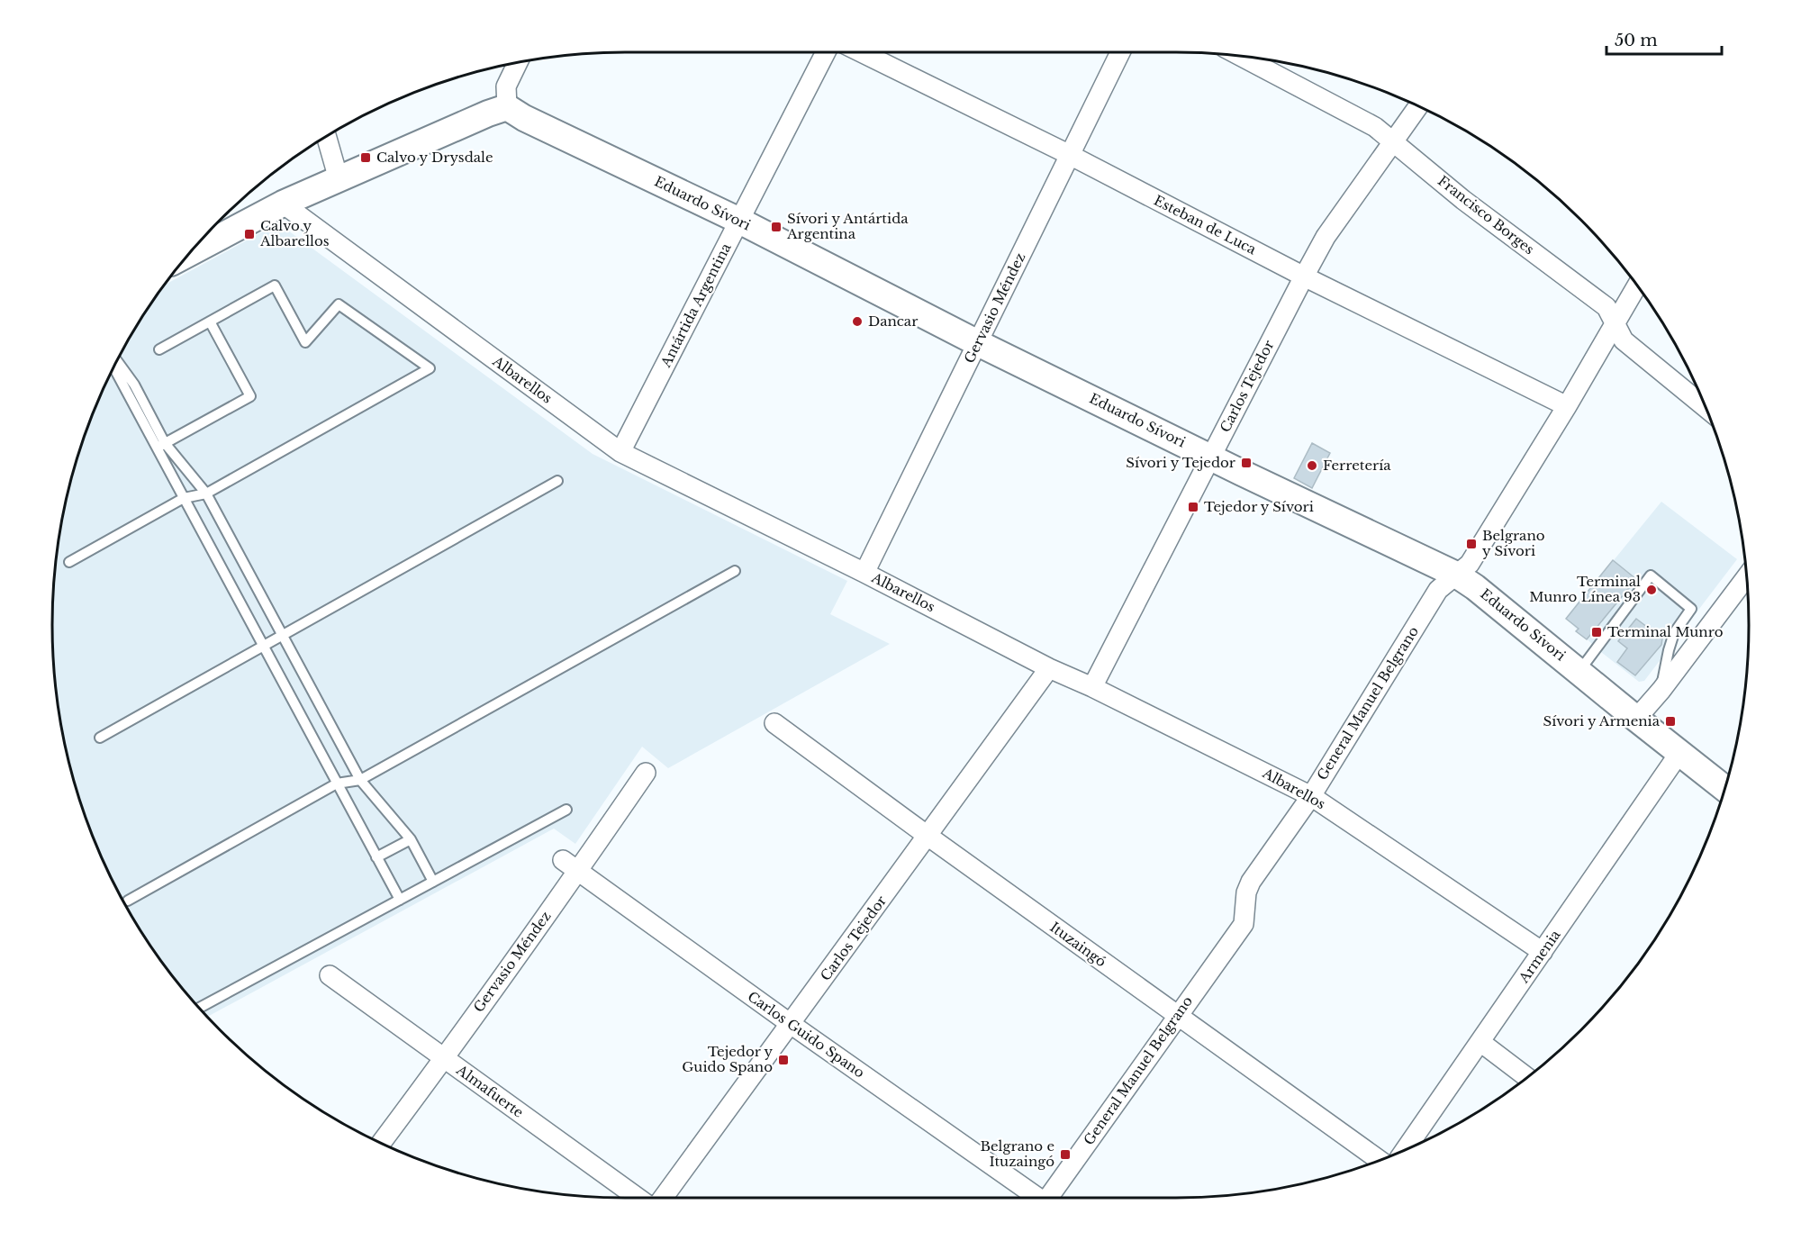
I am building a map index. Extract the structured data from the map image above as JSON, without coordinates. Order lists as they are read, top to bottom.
{
  "streets": {
    "street": [
      "Eduardo Sívori",
      "Francisco Borges",
      "Esteban de Luca",
      "Antártida Argentina",
      "Gervasio Méndez",
      "Albarellos",
      "Carlos Tejedor",
      "General Manuel Belgrano",
      "Ituzaingó",
      "Armenia",
      "Carlos Guido Spano",
      "Almafuerte"
    ]
  },
  "crossings": [
    ["Eduardo Sívori", "Antártida Argentina"],
    ["Eduardo Sívori", "Gervasio Méndez"],
    ["Eduardo Sívori", "Carlos Tejedor"],
    ["Eduardo Sívori", "General Manuel Belgrano"],
    ["Eduardo Sívori", "Armenia"],
    ["Francisco Borges", "Carlos Tejedor"],
    ["Francisco Borges", "General Manuel Belgrano"],
    ["Esteban de Luca", "Gervasio Méndez"],
    ["Esteban de Luca", "Carlos Tejedor"],
    ["Esteban de Luca", "General Manuel Belgrano"],
    ["Antártida Argentina", "Albarellos"],
    ["Gervasio Méndez", "Albarellos"],
    ["Gervasio Méndez", "Carlos Guido Spano"],
    ["Gervasio Méndez", "Almafuerte"],
    ["Albarellos", "Carlos Tejedor"],
    ["Albarellos", "General Manuel Belgrano"],
    ["Albarellos", "Armenia"],
    ["Carlos Tejedor", "Ituzaingó"],
    ["Carlos Tejedor", "Carlos Guido Spano"],
    ["General Manuel Belgrano", "Ituzaingó"]
  ],
  "places": {
    "transit": [
      "Calvo y Drysdale",
      "Sívori y Antártida Argentina",
      "Calvo y Albarellos",
      "Sívori y Tejedor",
      "Tejedor y Sívori",
      "Belgrano y Sívori",
      "Terminal Munro",
      "Sívori y Armenia",
      "Tejedor y Guido Spano",
      "Belgrano e Ituzaingó"
    ],
    "other": ["Dancar", "Ferretería", "Terminal Munro Línea 93"]
  },
  "scale_bar": "50 m"
}
